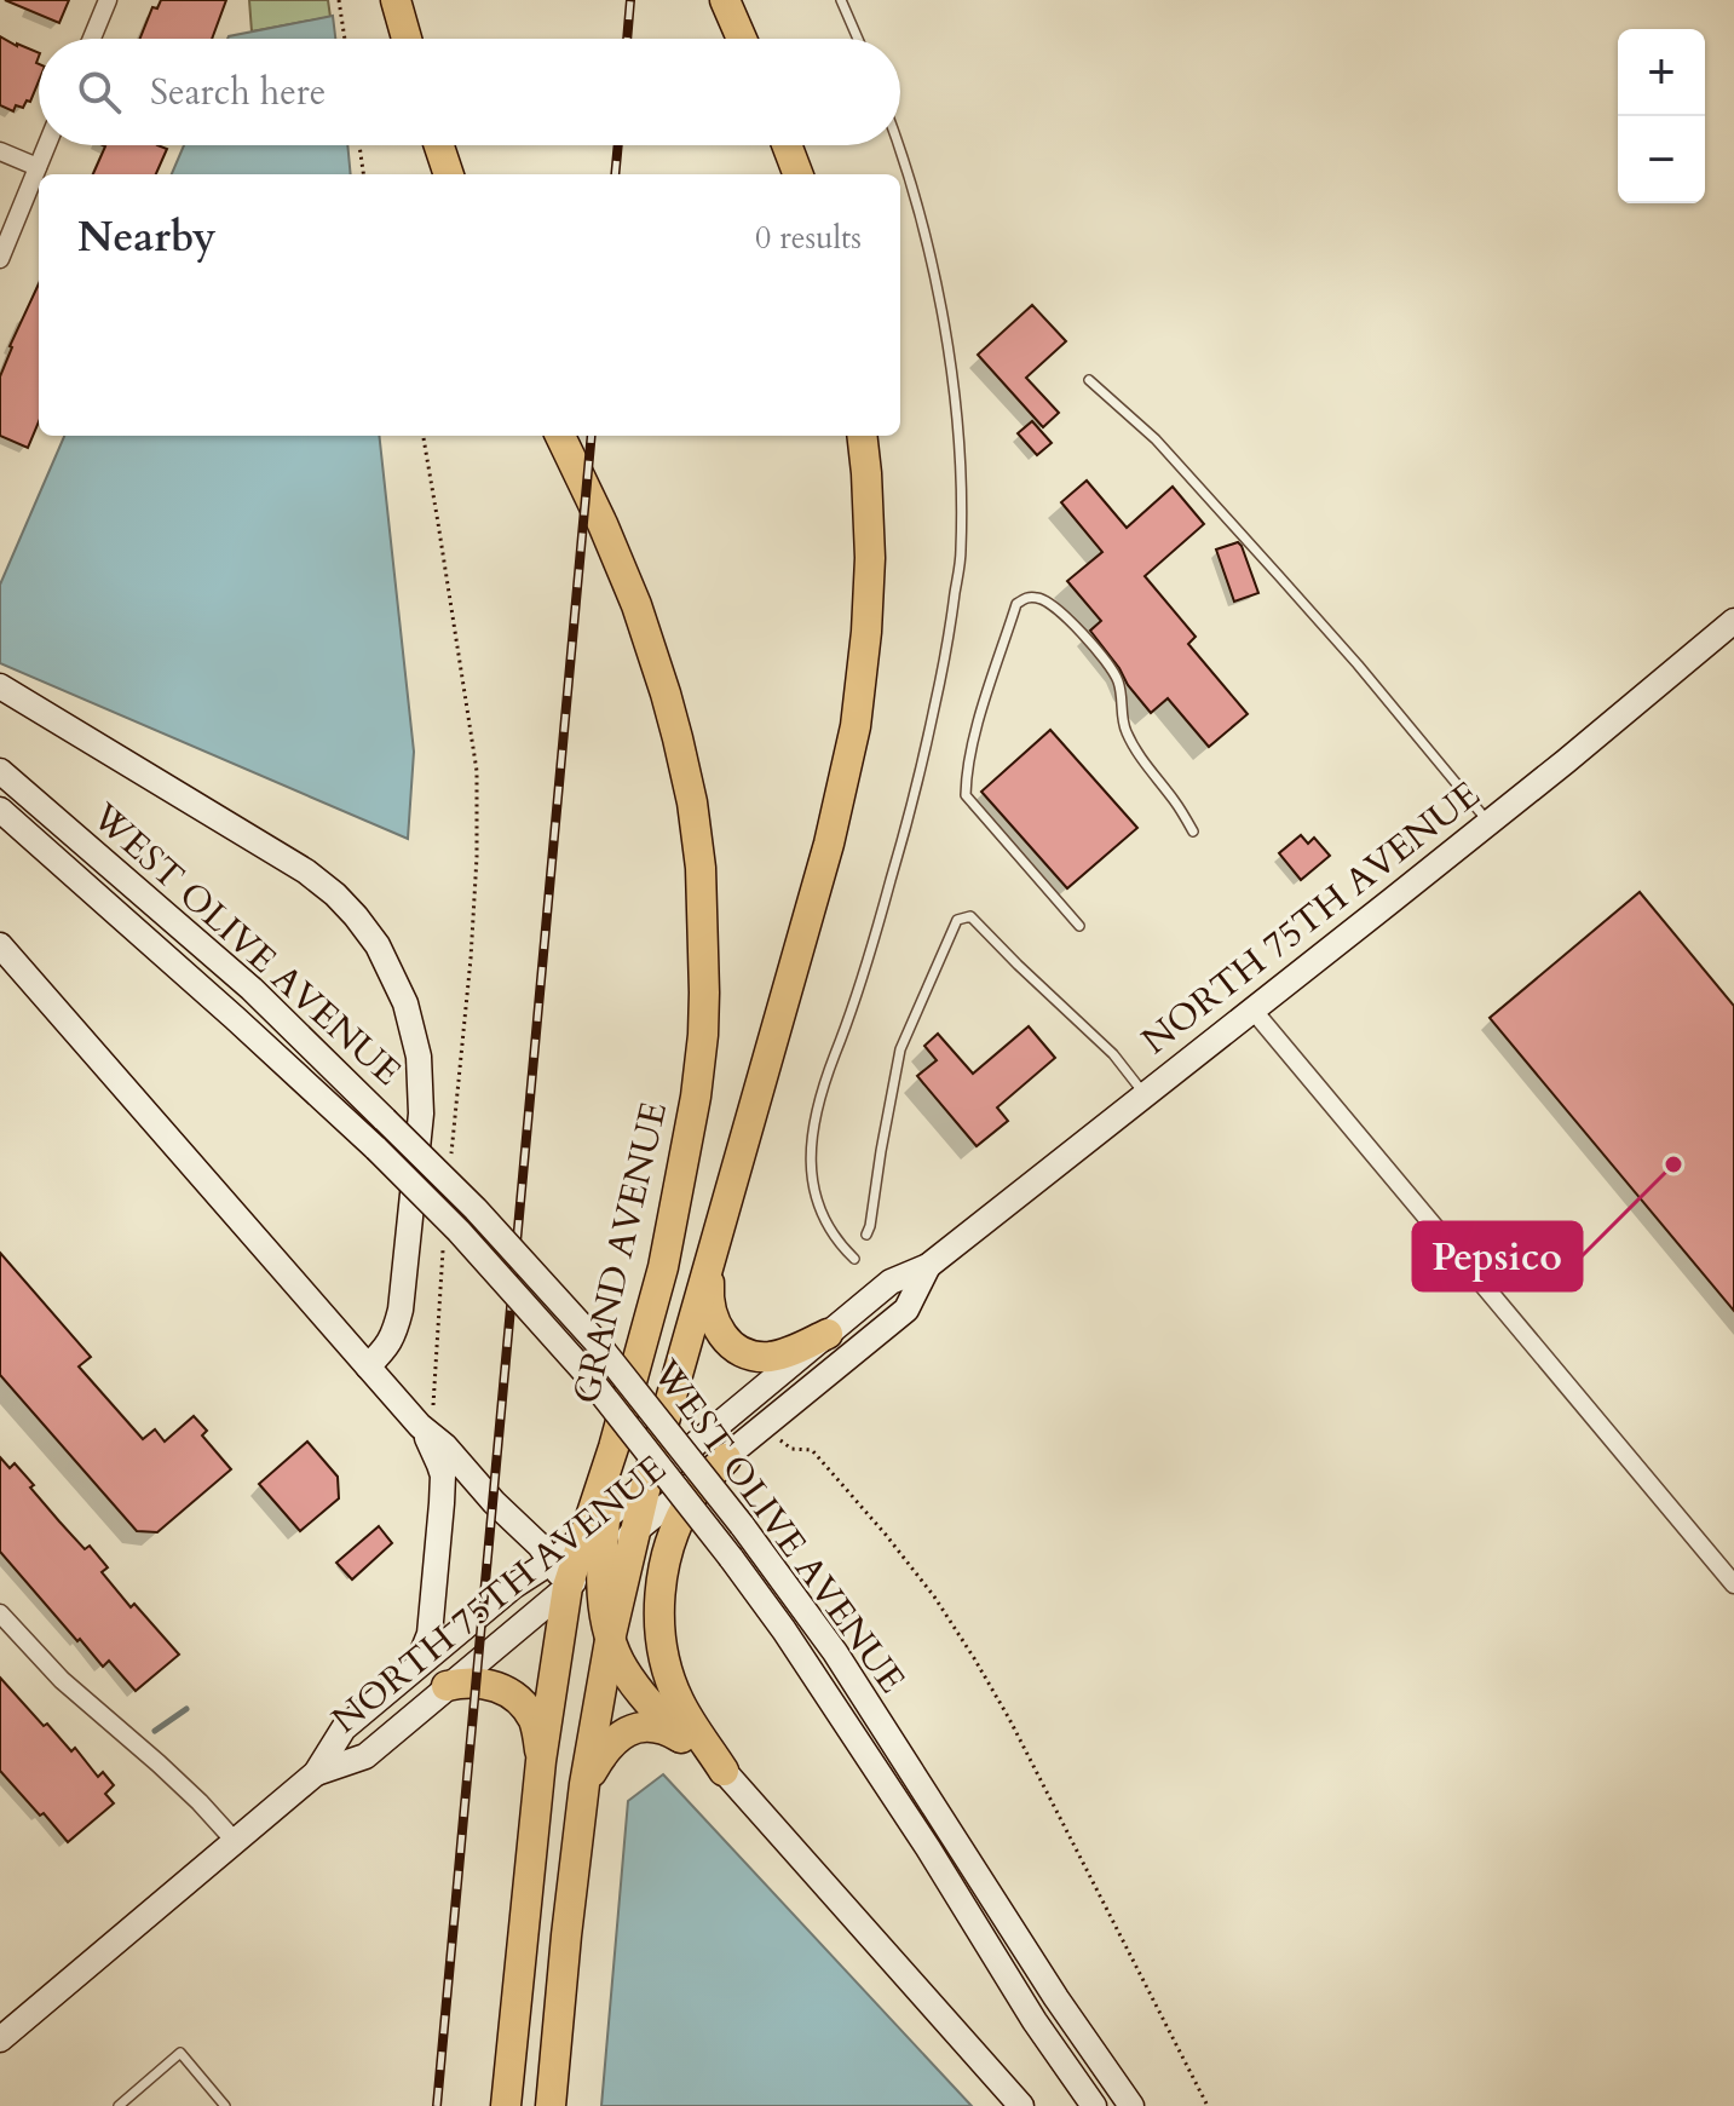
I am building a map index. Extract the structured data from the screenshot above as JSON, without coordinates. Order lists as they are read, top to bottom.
{
  "streets": {
    "highway": ["GRAND AVENUE"],
    "main road": ["NORTH 75TH AVENUE", "WEST OLIVE AVENUE"]
  },
  "crossings": [
    ["NORTH 75TH AVENUE", "GRAND AVENUE"]
  ],
  "places": ["Pepsico"],
  "page": {
    "map_buttons": ["+", "−"],
    "search": "Search here",
    "heading": ["Nearby", "0 results"]
  }
}
